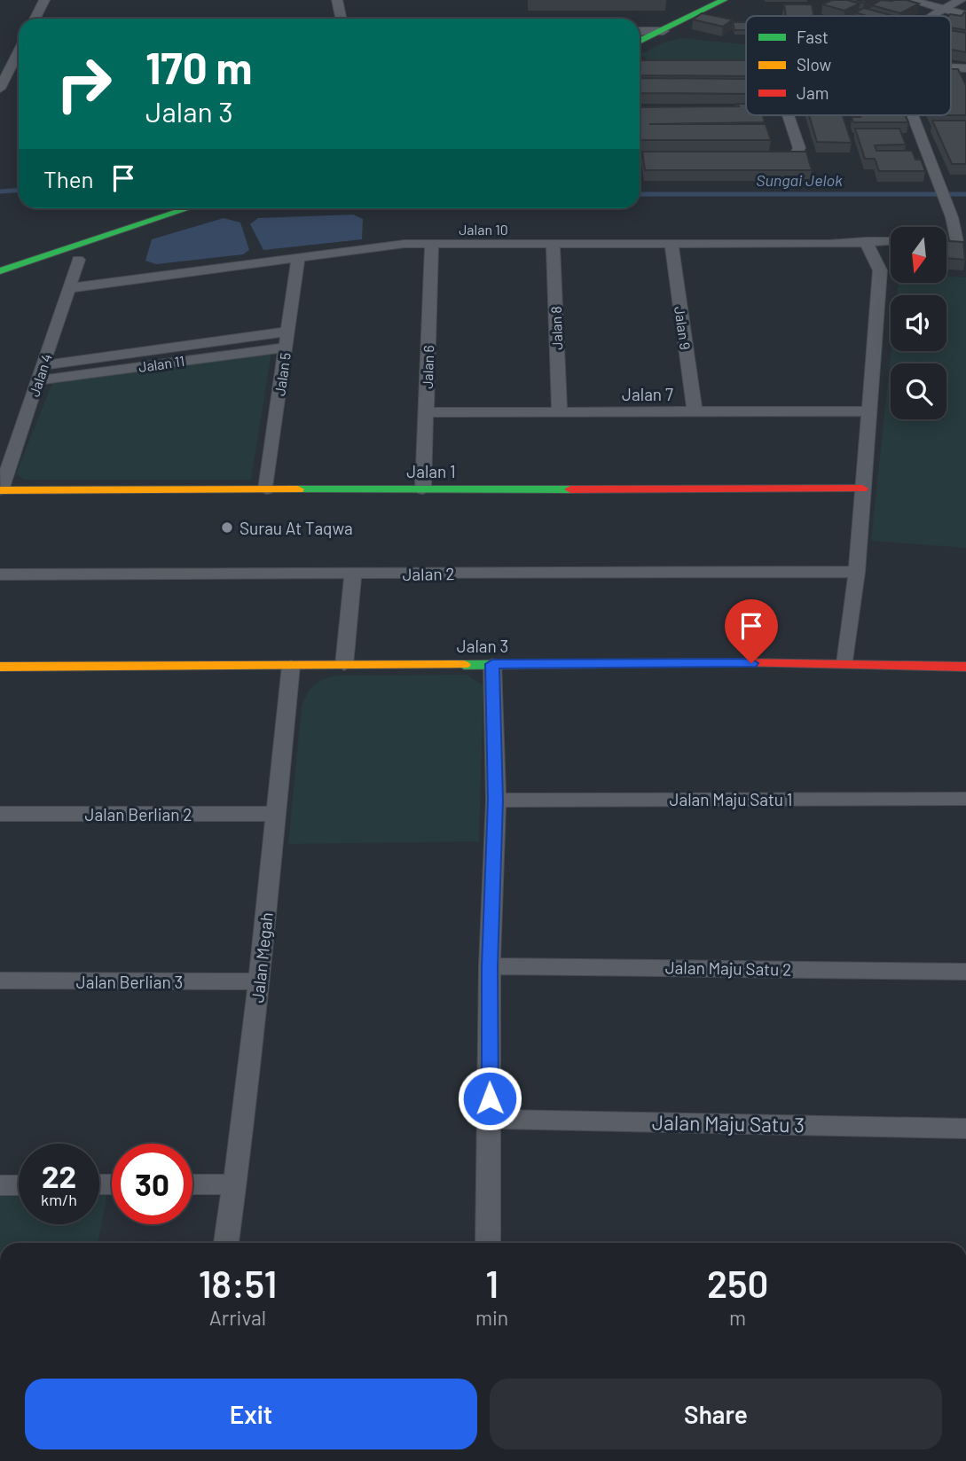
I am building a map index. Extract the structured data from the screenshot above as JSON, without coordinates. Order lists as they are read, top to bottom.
{
  "streets": {
    "street": [
      "Jalan 10",
      "Jalan 8",
      "Jalan 9",
      "Jalan 11",
      "Jalan 6",
      "Jalan 5",
      "Jalan 4",
      "Jalan 7",
      "Jalan 1",
      "Jalan 2",
      "Jalan 3",
      "Jalan Maju Satu 1",
      "Jalan Berlian 2",
      "Jalan Megah",
      "Jalan Maju Satu 2",
      "Jalan Berlian 3",
      "Jalan Maju Satu 3"
    ]
  },
  "crossings": [
    ["Jalan 10", "Jalan 8"],
    ["Jalan 10", "Jalan 9"],
    ["Jalan 10", "Jalan 6"],
    ["Jalan 10", "Jalan 5"],
    ["Jalan 10", "Jalan 4"],
    ["Jalan 8", "Jalan 7"],
    ["Jalan 9", "Jalan 7"],
    ["Jalan 11", "Jalan 5"],
    ["Jalan 11", "Jalan 4"],
    ["Jalan 6", "Jalan 7"],
    ["Jalan 6", "Jalan 1"],
    ["Jalan 5", "Jalan 1"],
    ["Jalan 4", "Jalan 1"],
    ["Jalan 3", "Jalan Megah"],
    ["Jalan Berlian 2", "Jalan Megah"],
    ["Jalan Megah", "Jalan Berlian 3"]
  ],
  "water": ["Sungai Jelok"],
  "places": ["Surau At Taqwa"],
  "legend": ["Fast", "Slow", "Jam"],
  "north": "bottom",
  "page": {
    "turn": ["170 m", "Jalan 3"],
    "then": "Then",
    "speed": "22 km/h",
    "limit": "30",
    "eta": [
      "18:51",
      "Arrival",
      "1",
      "min",
      "250",
      "m"
    ],
    "buttons": ["Exit", "Share"]
  }
}
